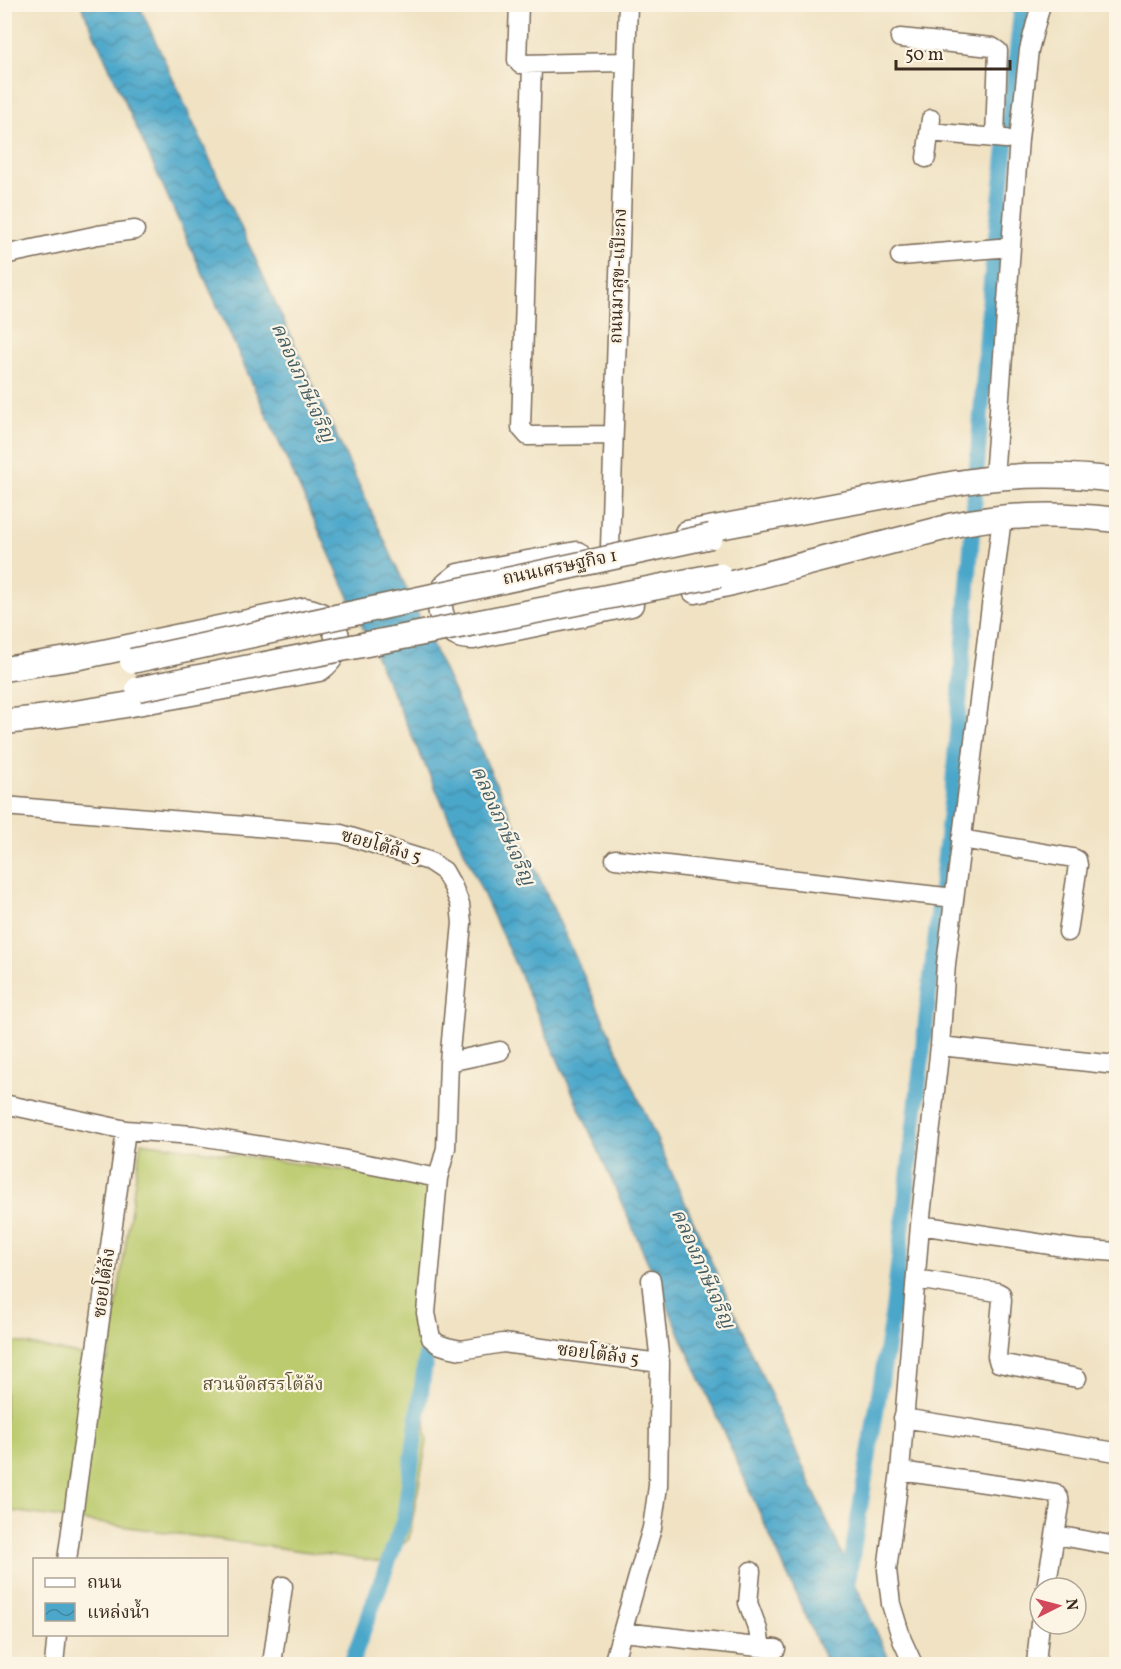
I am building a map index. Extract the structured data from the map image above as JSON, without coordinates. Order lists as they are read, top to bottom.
{
  "streets": {
    "main road": ["ถนนเศรษฐกิจ 1"],
    "street": ["ถนนมาสุข-แป๊ะกง", "ซอยโต้ล้ง 5", "ซอยโต้ล้ง"]
  },
  "water": ["คลองภาษีเจริญ"],
  "parks": ["สวนจัดสรรโต้ล้ง"],
  "legend": ["ถนน", "แหล่งน้ำ"],
  "scale_bar": "50 m",
  "north": "right"
}
